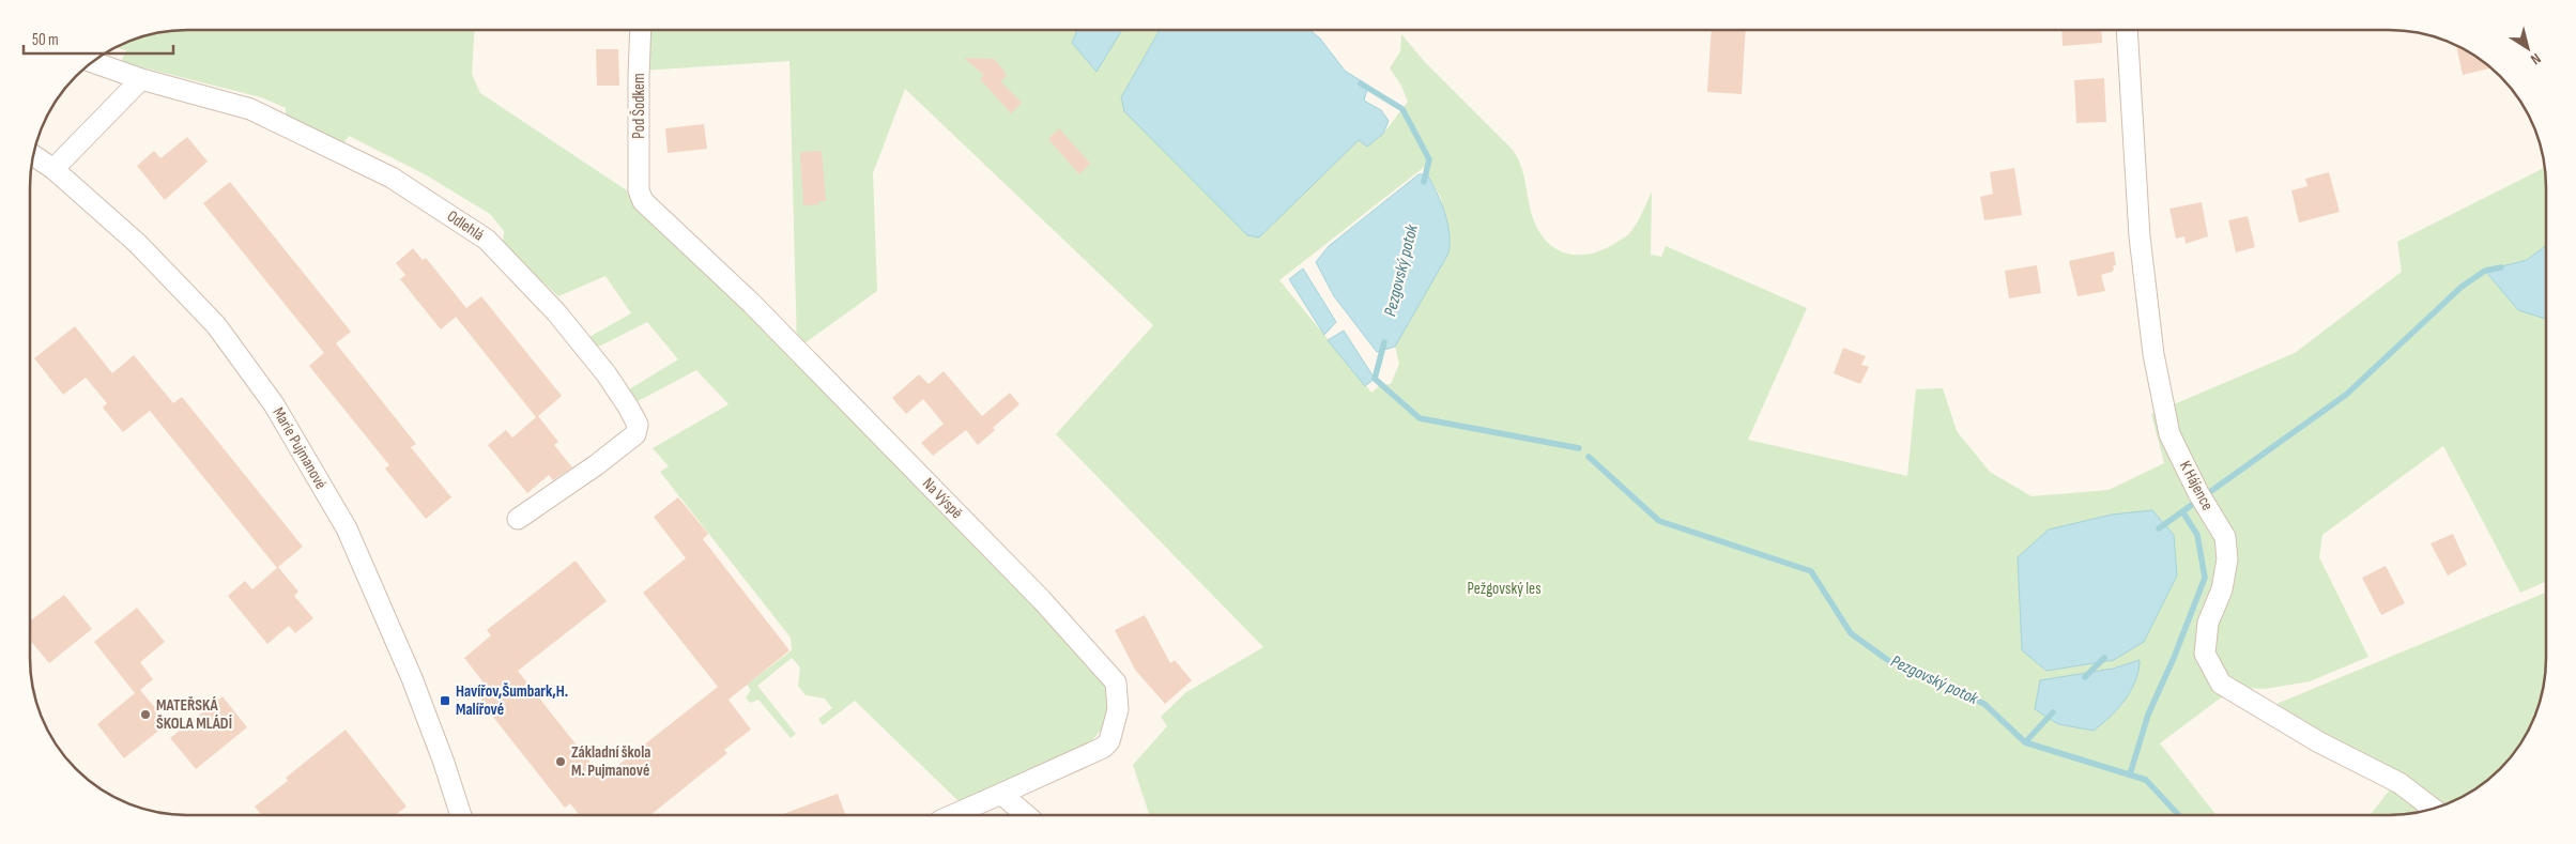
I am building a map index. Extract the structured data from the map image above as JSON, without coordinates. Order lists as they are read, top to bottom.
{
  "streets": {
    "street": [
      "Pod Šodkem",
      "Odlehlá",
      "Marie Pujmanové",
      "K Hájence",
      "Na Výspě"
    ]
  },
  "crossings": [
    ["Pod Šodkem", "Na Výspě"]
  ],
  "water": ["Pezgovský potok"],
  "parks": ["Pežgovský les"],
  "places": {
    "transit": ["Havířov,Šumbark,H. Malířové"],
    "other": ["MATEŘSKÁ ŠKOLA MLÁDÍ", "Základní škola M. Pujmanové"]
  },
  "scale_bar": "50 m",
  "north": "bottom right"
}
